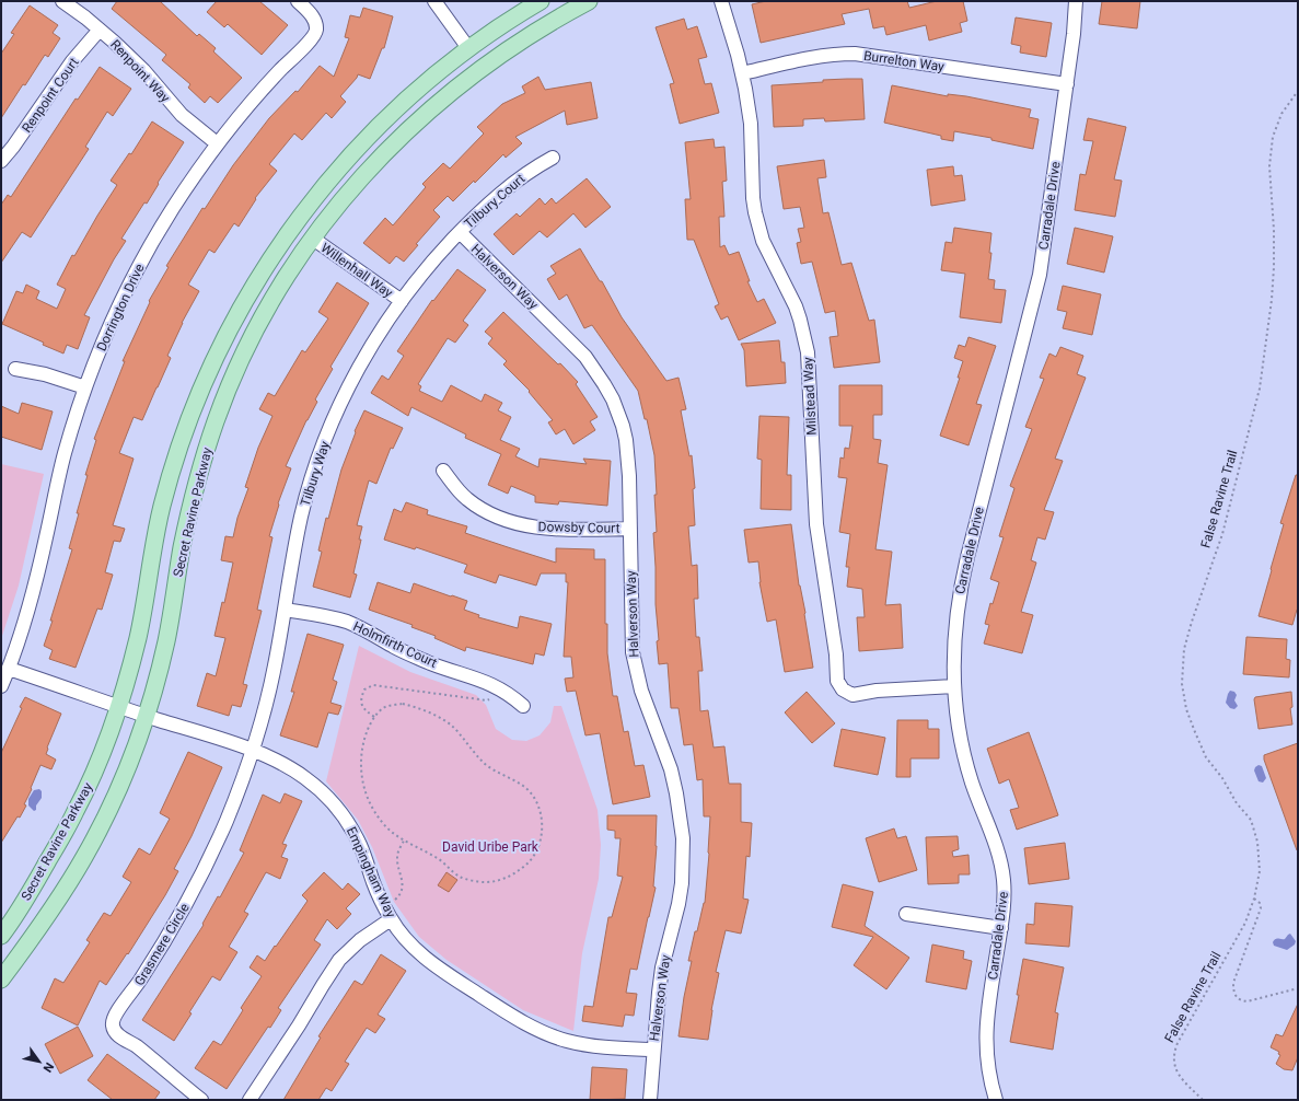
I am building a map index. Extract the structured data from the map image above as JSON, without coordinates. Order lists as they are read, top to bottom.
{
  "streets": {
    "main road": ["Secret Ravine Parkway"],
    "street": [
      "Burrelton Way",
      "Renpoint Way",
      "Renpoint Court",
      "Tilbury Court",
      "Carradale Drive",
      "Willenhall Way",
      "Halverson Way",
      "Dorrington Drive",
      "Milstead Way",
      "Tilbury Way",
      "Dowsby Court",
      "Holmfirth Court",
      "Empingham Way",
      "Grasmere Circle"
    ],
    "path": ["False Ravine Trail"]
  },
  "crossings": [
    ["Burrelton Way", "Carradale Drive"],
    ["Burrelton Way", "Milstead Way"],
    ["Renpoint Way", "Renpoint Court"],
    ["Renpoint Way", "Dorrington Drive"],
    ["Tilbury Court", "Halverson Way"],
    ["Tilbury Court", "Tilbury Way"],
    ["Carradale Drive", "Milstead Way"],
    ["Willenhall Way", "Tilbury Way"],
    ["Willenhall Way", "Secret Ravine Parkway"],
    ["Halverson Way", "Tilbury Way"],
    ["Halverson Way", "Dowsby Court"],
    ["Halverson Way", "Empingham Way"],
    ["Dorrington Drive", "Empingham Way"],
    ["Tilbury Way", "Holmfirth Court"],
    ["Tilbury Way", "Empingham Way"],
    ["Tilbury Way", "Grasmere Circle"],
    ["Secret Ravine Parkway", "Empingham Way"],
    ["Empingham Way", "Grasmere Circle"]
  ],
  "parks": ["David Uribe Park"],
  "north": "bottom right"
}
